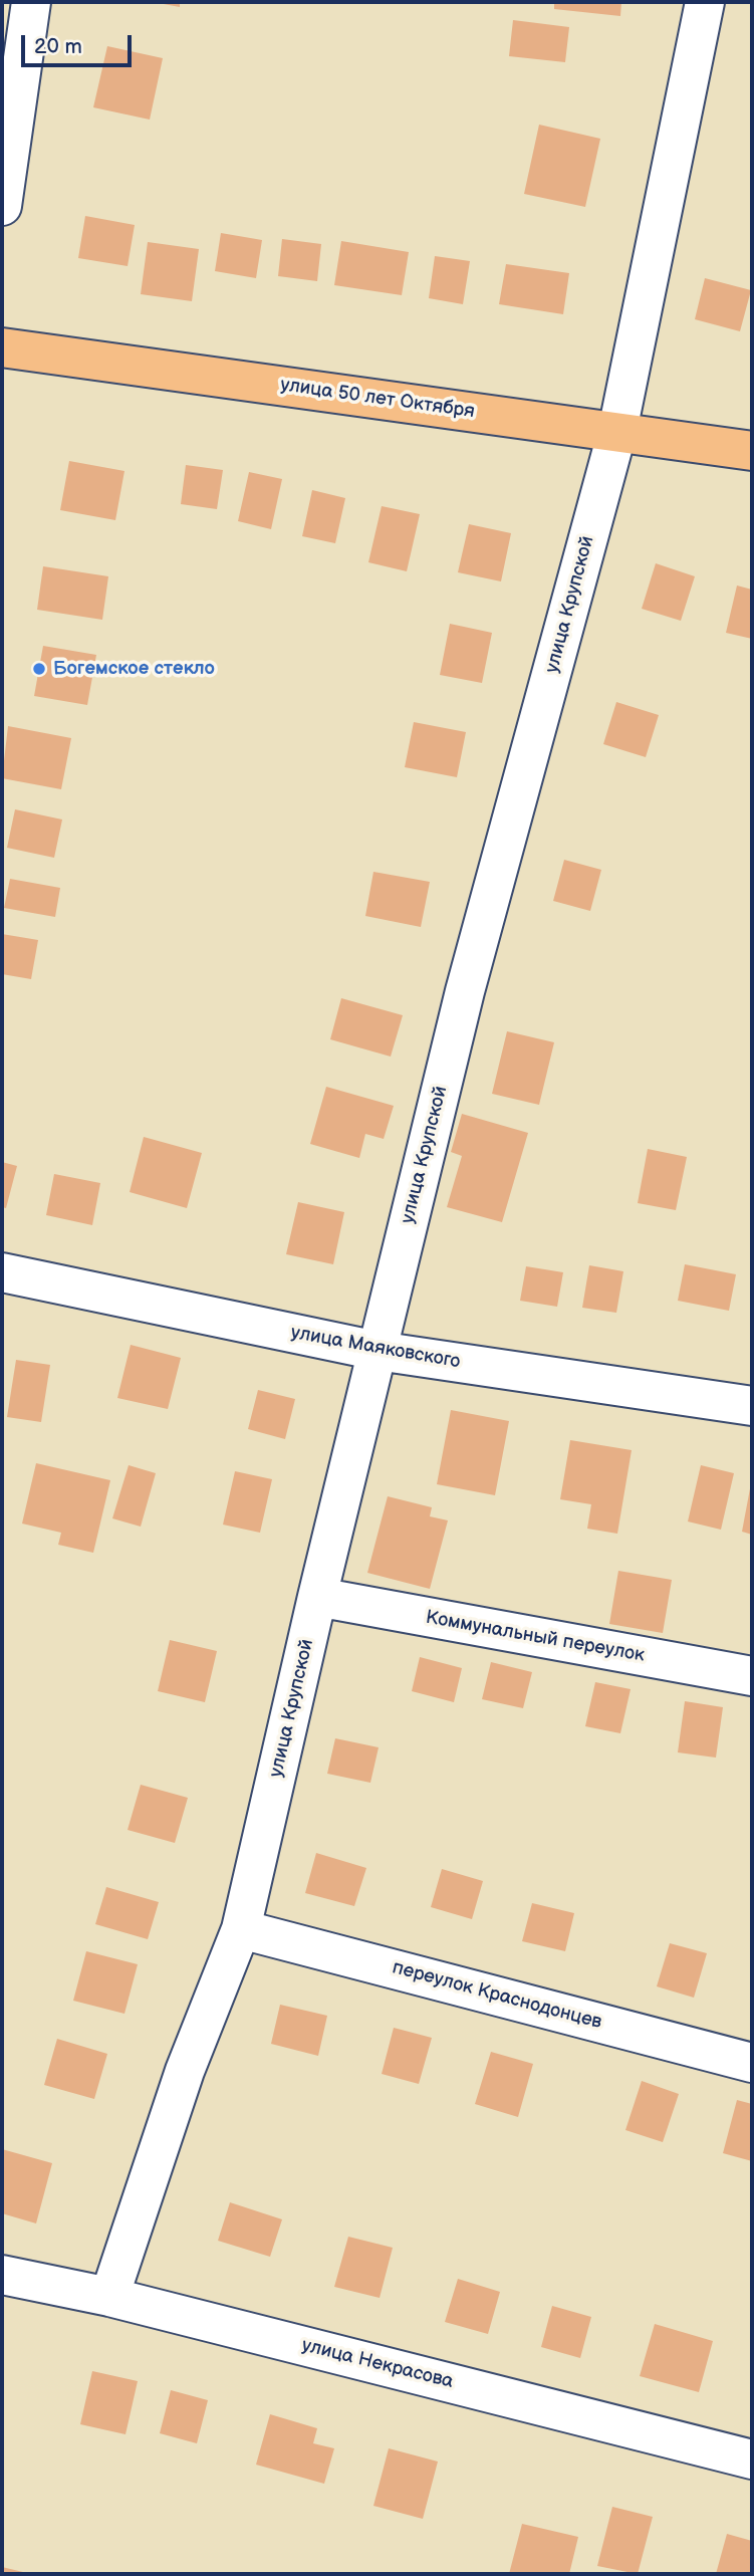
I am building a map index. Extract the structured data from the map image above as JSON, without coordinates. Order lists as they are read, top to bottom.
{
  "streets": {
    "main road": ["улица 50 лет Октября"],
    "street": [
      "улица Крупской",
      "улица Маяковского",
      "Коммунальный переулок",
      "переулок Краснодонцев",
      "улица Некрасова"
    ]
  },
  "crossings": [
    ["улица 50 лет Октября", "улица Крупской"],
    ["улица Крупской", "улица Маяковского"],
    ["улица Крупской", "Коммунальный переулок"],
    ["улица Крупской", "переулок Краснодонцев"],
    ["улица Крупской", "улица Некрасова"]
  ],
  "places": ["Богемское стекло"],
  "scale_bar": "20 m"
}
